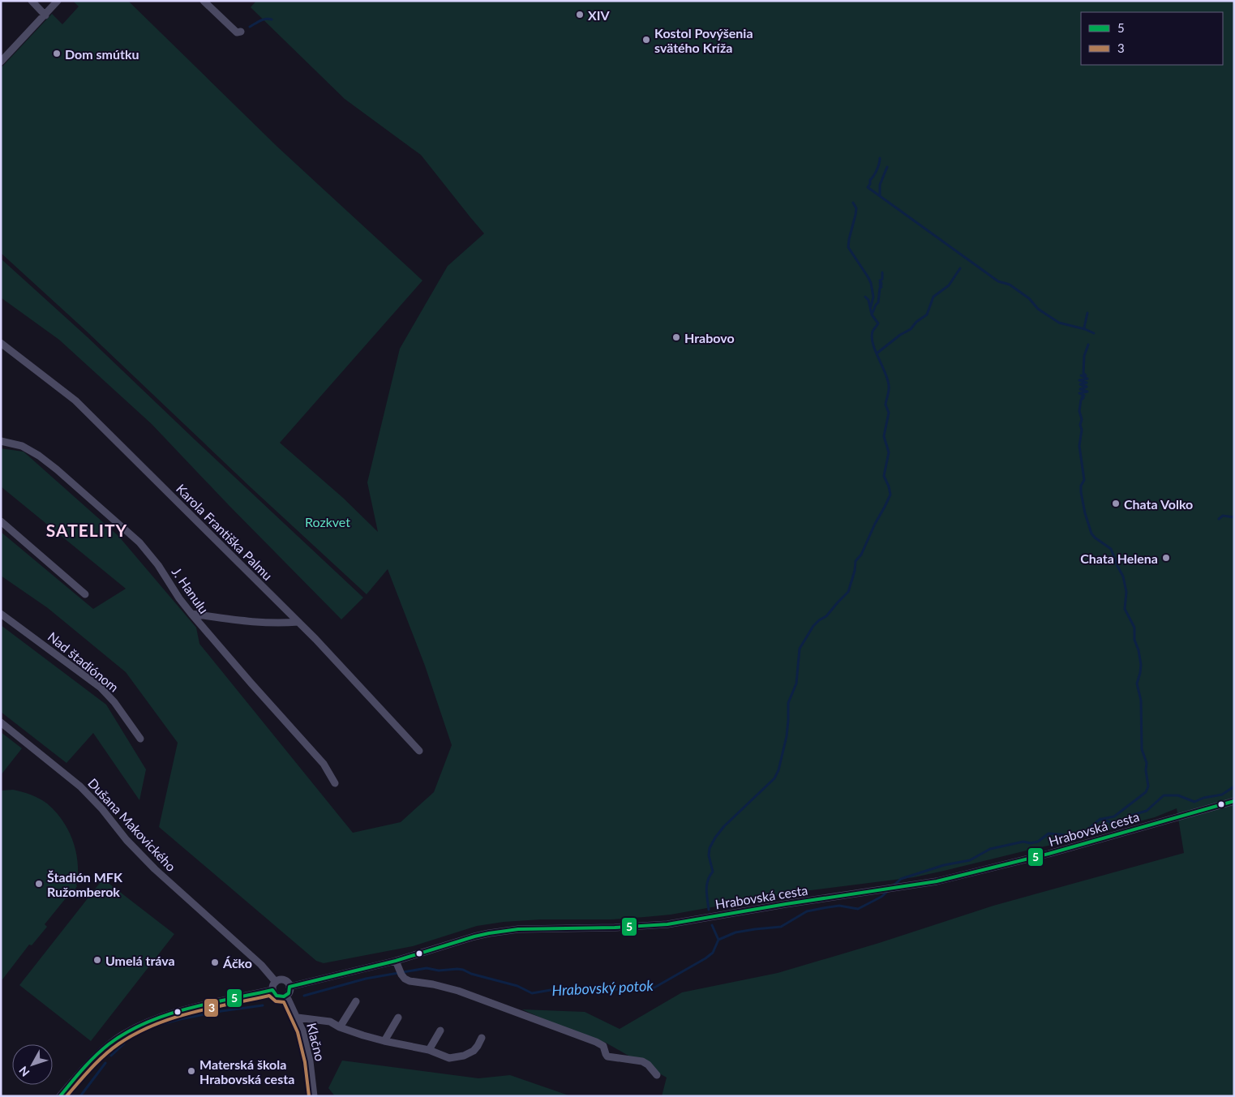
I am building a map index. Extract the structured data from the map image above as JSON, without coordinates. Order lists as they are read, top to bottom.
{
  "streets": {
    "street": [
      "Karola Františka Palmu",
      "J. Hanulu",
      "Nad štadiónom",
      "Dušana Makovického",
      "Hrabovská cesta",
      "Klačno"
    ]
  },
  "crossings": [
    ["Dušana Makovického", "Hrabovská cesta"],
    ["Dušana Makovického", "Klačno"],
    ["Hrabovská cesta", "Klačno"]
  ],
  "districts": ["SATELITY"],
  "water": ["Hrabovský potok"],
  "parks": ["Rozkvet"],
  "places": [
    "XIV",
    "Kostol Povýšenia svätého Kríža",
    "Dom smútku",
    "Hrabovo",
    "Chata Volko",
    "Chata Helena",
    "Štadión MFK Ružomberok",
    "Umelá tráva",
    "Áčko",
    "Materská škola Hrabovská cesta"
  ],
  "lines": ["transit line 5", "transit line 3"],
  "legend": ["5", "3"],
  "north": "bottom left"
}
